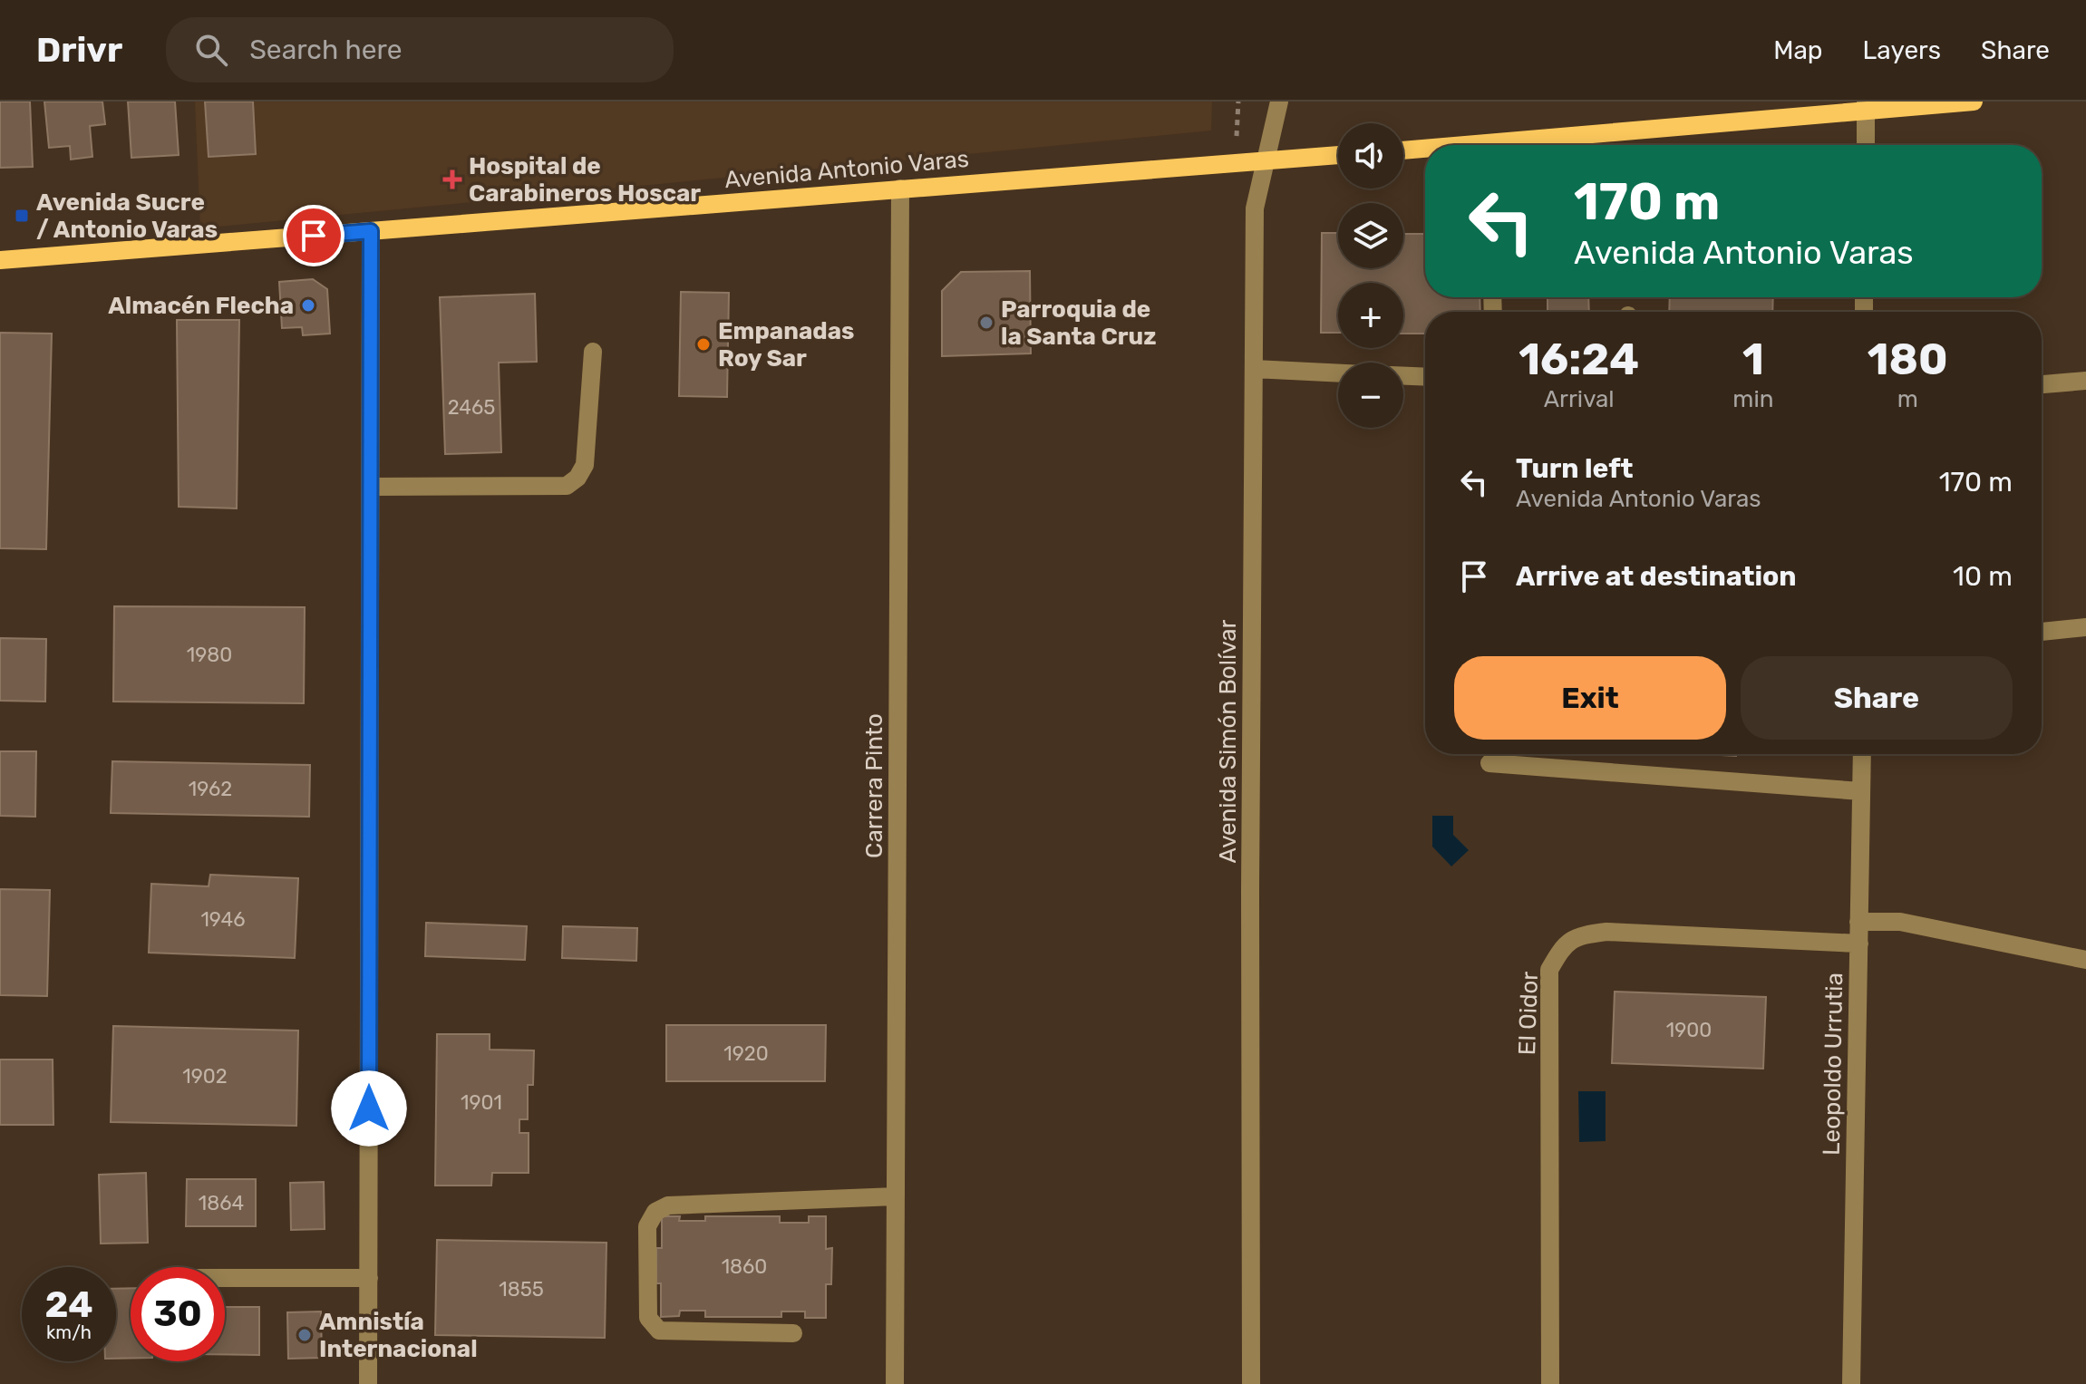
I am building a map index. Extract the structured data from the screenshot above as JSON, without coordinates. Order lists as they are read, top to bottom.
{
  "streets": {
    "main road": ["Avenida Antonio Varas"],
    "street": [
      "Avenida Simón Bolívar",
      "Carrera Pinto",
      "El Oidor",
      "Leopoldo Urrutia"
    ]
  },
  "crossings": [
    ["Avenida Antonio Varas", "Avenida Simón Bolívar"],
    ["Avenida Antonio Varas", "Carrera Pinto"],
    ["El Oidor", "Leopoldo Urrutia"]
  ],
  "places": {
    "health": ["Hospital de Carabineros Hoscar"],
    "transit": ["Avenida Sucre / Antonio Varas"],
    "other": [
      "Almacén Flecha",
      "Parroquia de la Santa Cruz",
      "Empanadas Roy Sar",
      "Amnistía Internacional"
    ]
  },
  "house_numbers": [
    "2465",
    "1980",
    "1962",
    "1946",
    "1900",
    "1920",
    "1902",
    "1901",
    "1864",
    "1860",
    "1855"
  ],
  "page": {
    "header": "Drivr",
    "search": "Search here",
    "nav": ["Map", "Layers", "Share"],
    "map_buttons": ["+", "−"],
    "turn": ["170 m", "Avenida Antonio Varas"],
    "eta": [
      "16:24",
      "Arrival",
      "1",
      "min",
      "180",
      "m"
    ],
    "list": [
      {
        "name": "Turn left",
        "note": "Avenida Antonio Varas",
        "value": "170 m"
      },
      {
        "name": "Arrive at destination",
        "value": "10 m"
      }
    ],
    "buttons": ["Exit", "Share"],
    "speed": "24 km/h",
    "limit": "30"
  }
}
